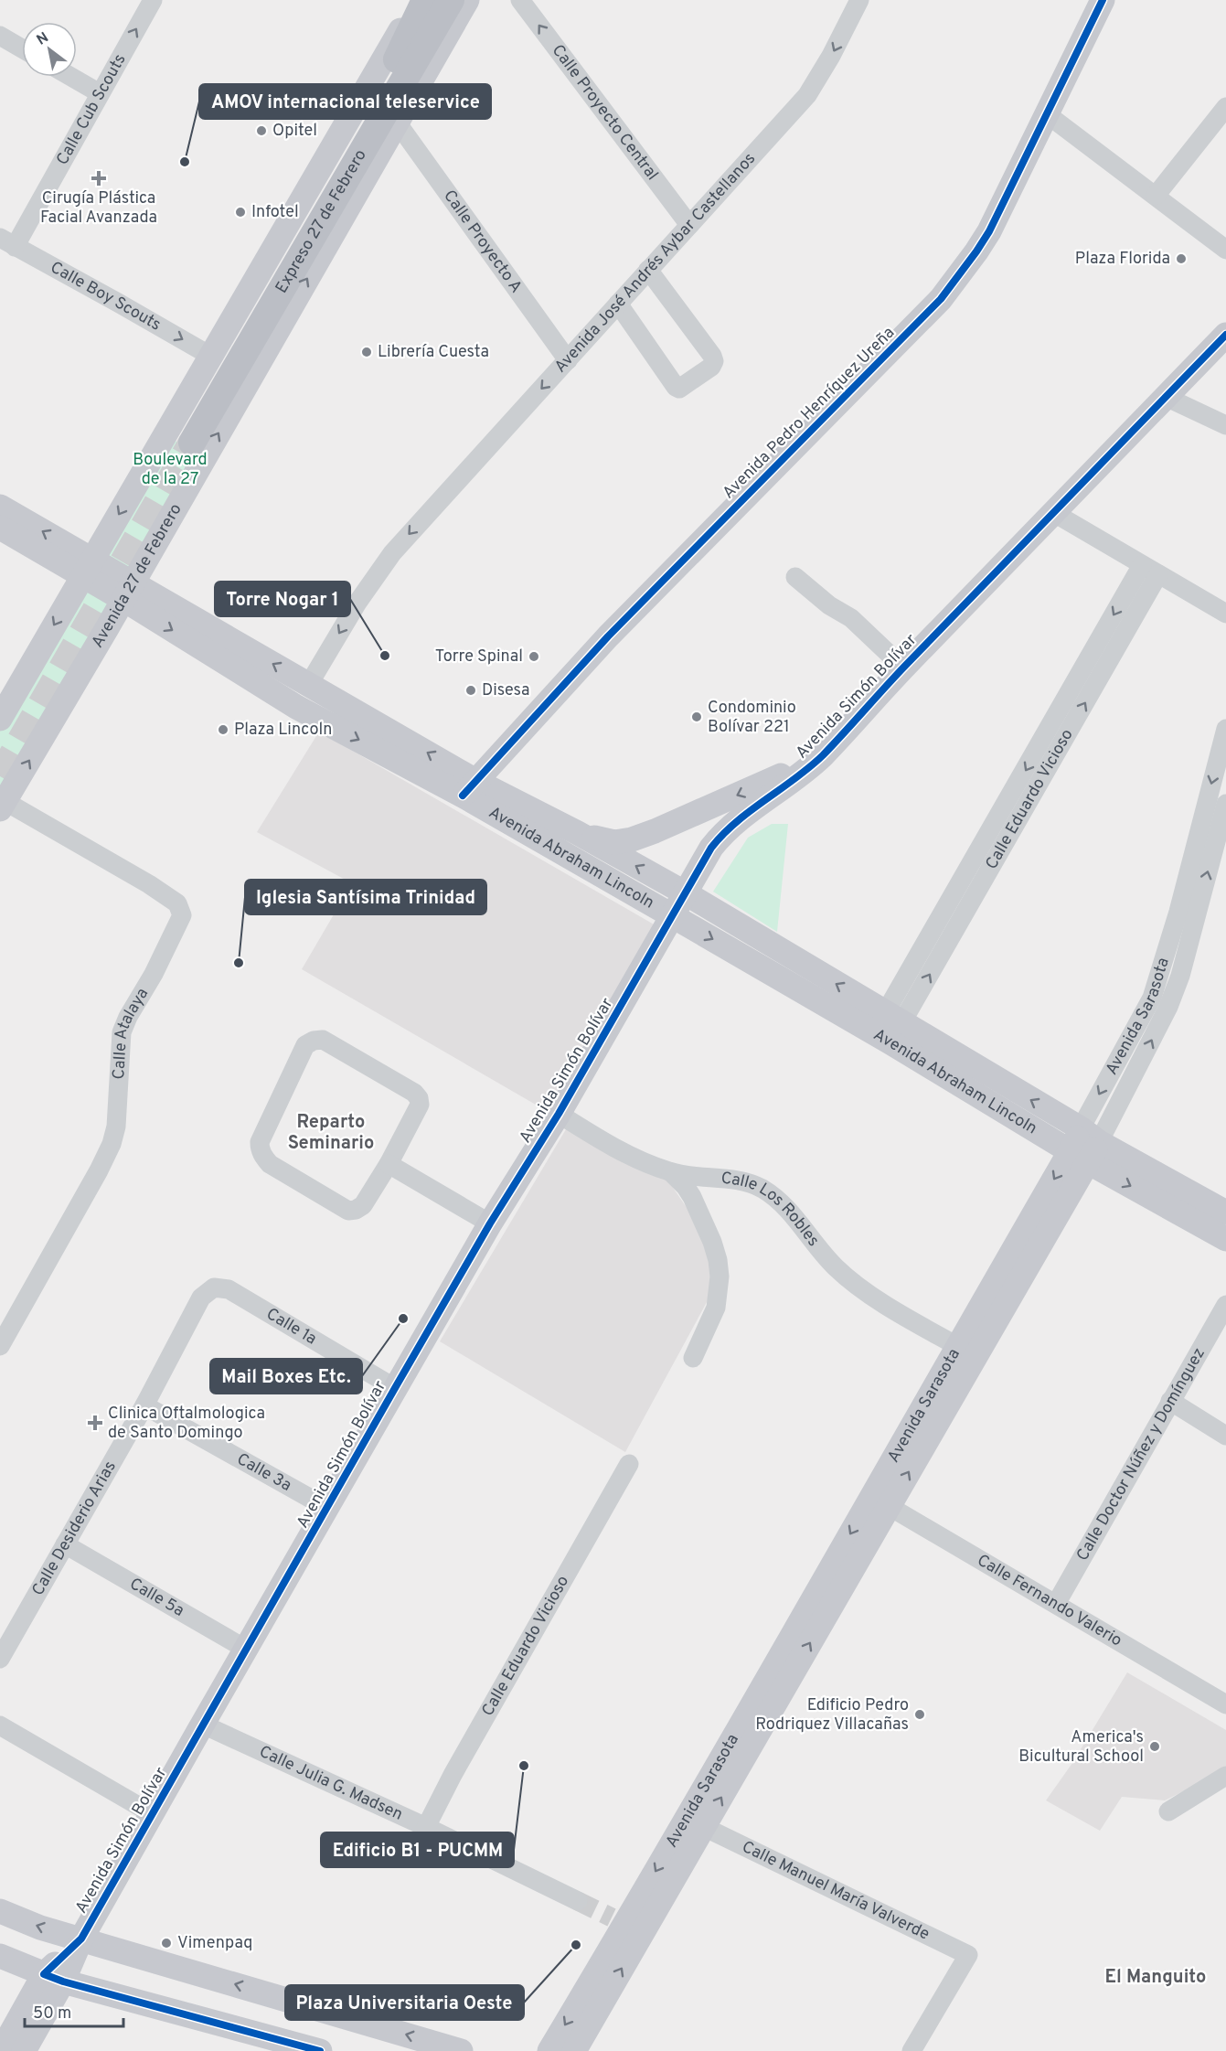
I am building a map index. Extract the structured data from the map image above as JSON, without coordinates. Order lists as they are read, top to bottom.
{
  "streets": {
    "highway": ["Expreso 27 de Febrero"],
    "main road": [
      "Avenida Pedro Henríquez Ureña",
      "Avenida 27 de Febrero",
      "Avenida Simón Bolívar",
      "Avenida Abraham Lincoln",
      "Avenida Sarasota"
    ],
    "street": [
      "Calle Cub Scouts",
      "Calle Proyecto Central",
      "Calle Proyecto A",
      "Avenida José Andrés Aybar Castellanos",
      "Calle Boy Scouts",
      "Calle Eduardo Vicioso",
      "Calle Atalaya",
      "Calle Los Robles",
      "Calle 1a",
      "Calle Doctor Núñez y Domínguez",
      "Calle 3a",
      "Calle Desiderio Arias",
      "Calle 5a",
      "Calle Fernando Valerio",
      "Calle Julia G. Madsen",
      "Calle Manuel María Valverde"
    ]
  },
  "crossings": [
    ["Calle Cub Scouts", "Calle Boy Scouts"],
    ["Calle Proyecto Central", "Avenida José Andrés Aybar Castellanos"],
    ["Expreso 27 de Febrero", "Calle Proyecto A"],
    ["Expreso 27 de Febrero", "Avenida 27 de Febrero"],
    ["Calle Proyecto A", "Avenida José Andrés Aybar Castellanos"],
    ["Calle Proyecto A", "Avenida 27 de Febrero"],
    ["Avenida José Andrés Aybar Castellanos", "Avenida Abraham Lincoln"],
    ["Avenida Pedro Henríquez Ureña", "Avenida Abraham Lincoln"],
    ["Avenida 27 de Febrero", "Avenida Abraham Lincoln"],
    ["Avenida 27 de Febrero", "Calle Atalaya"],
    ["Avenida Simón Bolívar", "Avenida Abraham Lincoln"],
    ["Avenida Simón Bolívar", "Calle Los Robles"],
    ["Avenida Simón Bolívar", "Calle 1a"],
    ["Avenida Simón Bolívar", "Calle 3a"],
    ["Avenida Simón Bolívar", "Calle 5a"],
    ["Avenida Simón Bolívar", "Calle Julia G. Madsen"],
    ["Calle Eduardo Vicioso", "Avenida Abraham Lincoln"],
    ["Calle Eduardo Vicioso", "Calle Julia G. Madsen"],
    ["Avenida Abraham Lincoln", "Avenida Sarasota"],
    ["Avenida Sarasota", "Calle Los Robles"],
    ["Avenida Sarasota", "Calle Fernando Valerio"],
    ["Avenida Sarasota", "Calle Manuel María Valverde"],
    ["Calle 1a", "Calle Desiderio Arias"],
    ["Calle Doctor Núñez y Domínguez", "Calle Fernando Valerio"],
    ["Calle 3a", "Calle Desiderio Arias"],
    ["Calle Desiderio Arias", "Calle 5a"]
  ],
  "one_way": [
    "Calle Cub Scouts",
    "Calle Proyecto Central",
    "Avenida José Andrés Aybar Castellanos",
    "Calle Boy Scouts"
  ],
  "districts": ["Reparto Seminario", "El Manguito"],
  "parks": ["Boulevard de la 27"],
  "places": {
    "other": [
      "Opitel",
      "AMOV internacional teleservice",
      "Infotel",
      "Plaza Florida",
      "Librería Cuesta",
      "Torre Nogar 1",
      "Torre Spinal",
      "Disesa",
      "Condominio Bolívar 221",
      "Plaza Lincoln",
      "Iglesia Santísima Trinidad",
      "Mail Boxes Etc.",
      "Edificio Pedro Rodriquez Villacañas",
      "America's Bicultural School",
      "Edificio B1 - PUCMM",
      "Vimenpaq",
      "Plaza Universitaria Oeste"
    ],
    "health": ["Cirugía Plástica Facial Avanzada", "Clinica Oftalmologica de Santo Domingo"]
  },
  "scale_bar": "50 m",
  "north": "top left"
}
